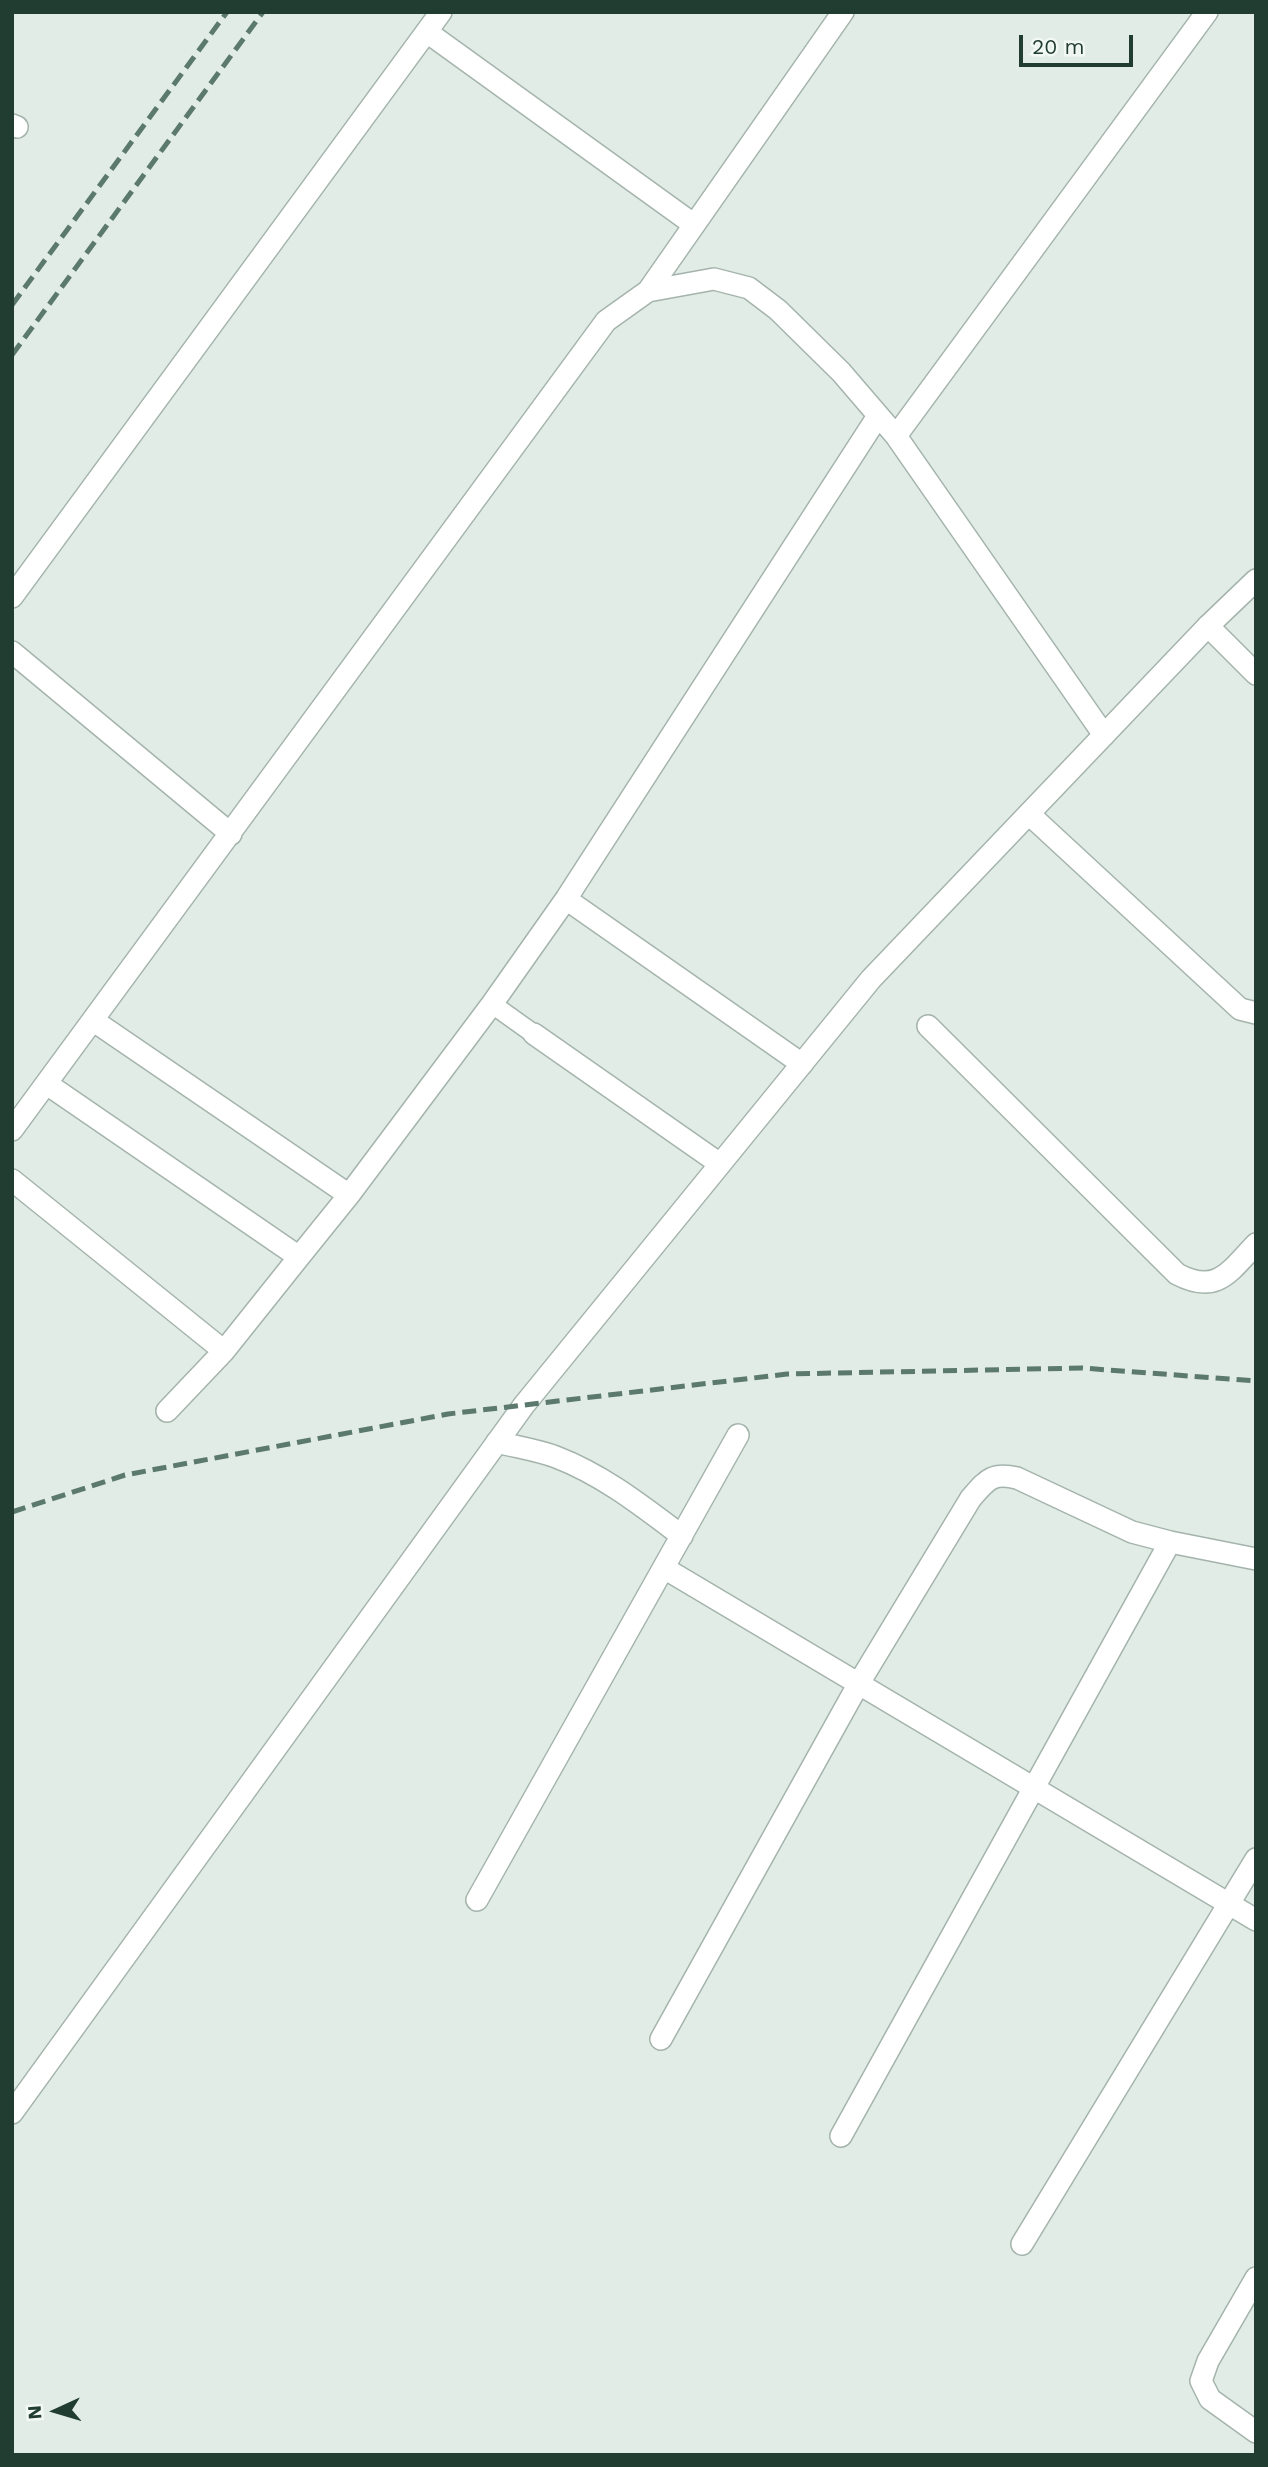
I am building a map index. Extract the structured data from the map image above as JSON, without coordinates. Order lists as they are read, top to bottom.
{
  "scale_bar": "20 m",
  "north": "left"
}
